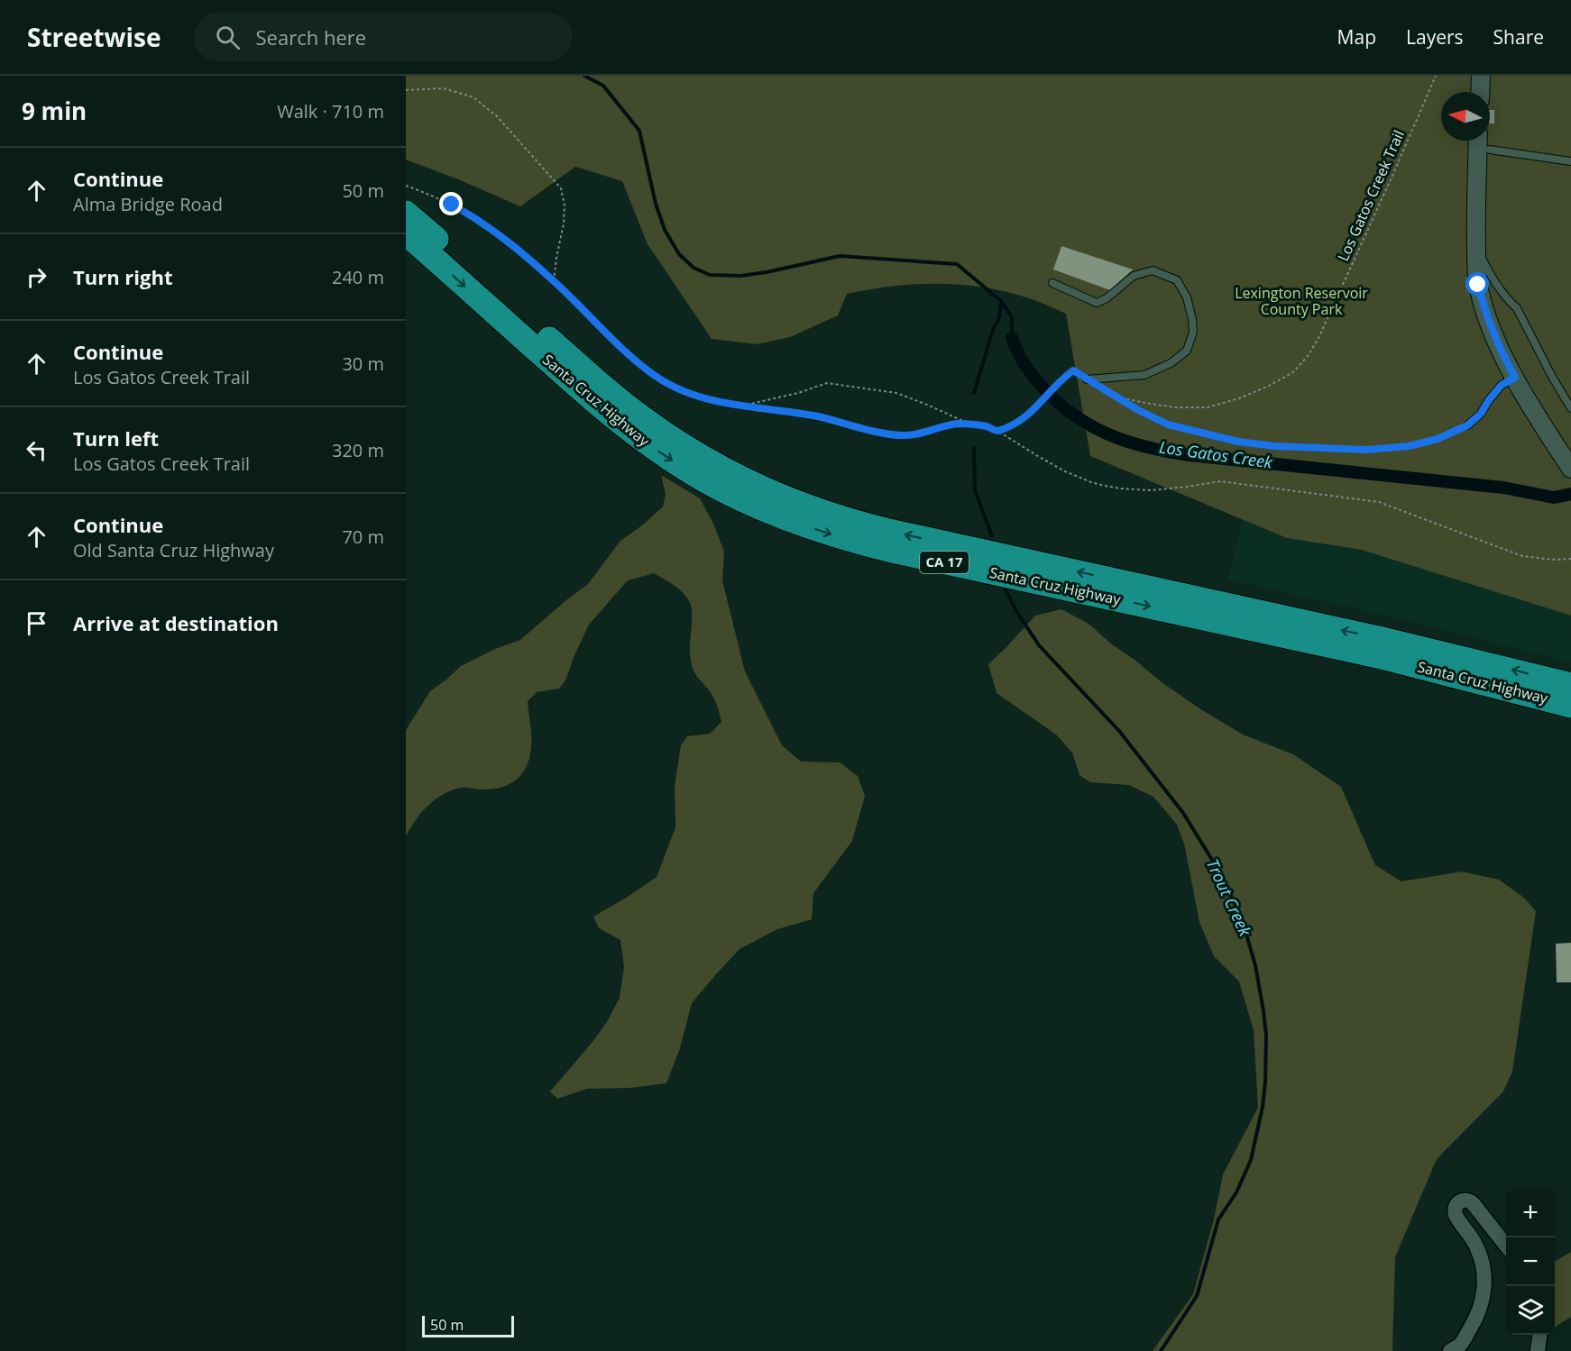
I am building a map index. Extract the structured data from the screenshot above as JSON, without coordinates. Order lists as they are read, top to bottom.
{
  "streets": {
    "highway": ["Santa Cruz Highway", "CA 17"],
    "path": ["Los Gatos Creek Trail"]
  },
  "water": ["Los Gatos Creek", "Trout Creek"],
  "parks": ["Lexington Reservoir County Park"],
  "scale_bar": "50 m",
  "north": "left",
  "page": {
    "header": "Streetwise",
    "search": "Search here",
    "nav": ["Map", "Layers", "Share"],
    "heading": ["9 min", "Walk · 710 m"],
    "list": [
      ["Continue", "Alma Bridge Road", "50 m"],
      ["Turn right", "240 m"],
      ["Continue", "Los Gatos Creek Trail", "30 m"],
      ["Turn left", "Los Gatos Creek Trail", "320 m"],
      ["Continue", "Old Santa Cruz Highway", "70 m"],
      "Arrive at destination"
    ],
    "map_buttons": ["+", "−"],
    "scale": "50 m"
  }
}
